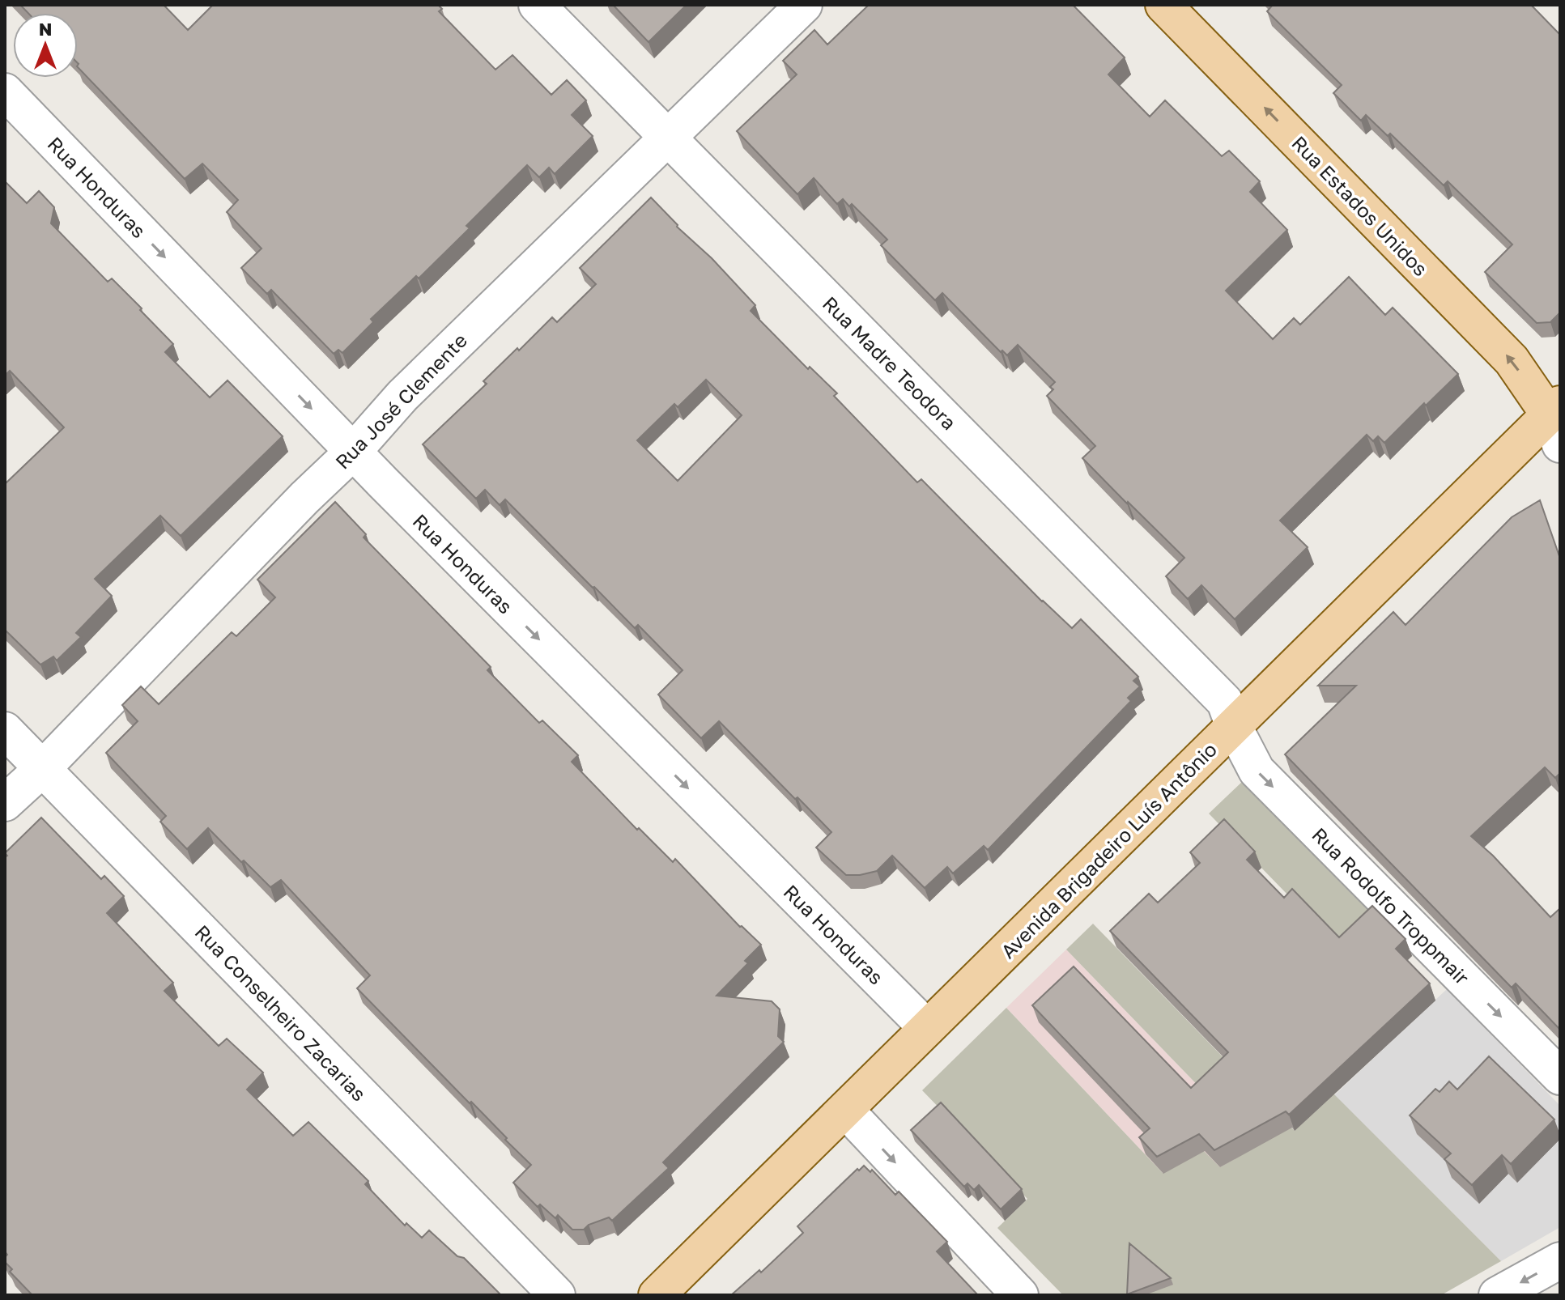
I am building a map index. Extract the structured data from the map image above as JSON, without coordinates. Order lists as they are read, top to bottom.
{
  "streets": {
    "main road": ["Rua Estados Unidos", "Avenida Brigadeiro Luís Antônio"],
    "street": [
      "Rua Honduras",
      "Rua Madre Teodora",
      "Rua José Clemente",
      "Rua Rodolfo Troppmair",
      "Rua Conselheiro Zacarias"
    ]
  },
  "crossings": [
    ["Rua Honduras", "Rua José Clemente"],
    ["Rua Honduras", "Avenida Brigadeiro Luís Antônio"],
    ["Rua Estados Unidos", "Avenida Brigadeiro Luís Antônio"],
    ["Rua Madre Teodora", "Rua José Clemente"],
    ["Rua Madre Teodora", "Avenida Brigadeiro Luís Antônio"],
    ["Rua Madre Teodora", "Rua Rodolfo Troppmair"],
    ["Rua José Clemente", "Rua Conselheiro Zacarias"],
    ["Avenida Brigadeiro Luís Antônio", "Rua Rodolfo Troppmair"]
  ],
  "one_way": ["Rua Honduras", "Rua Estados Unidos", "Rua Rodolfo Troppmair"],
  "north": "top"
}
